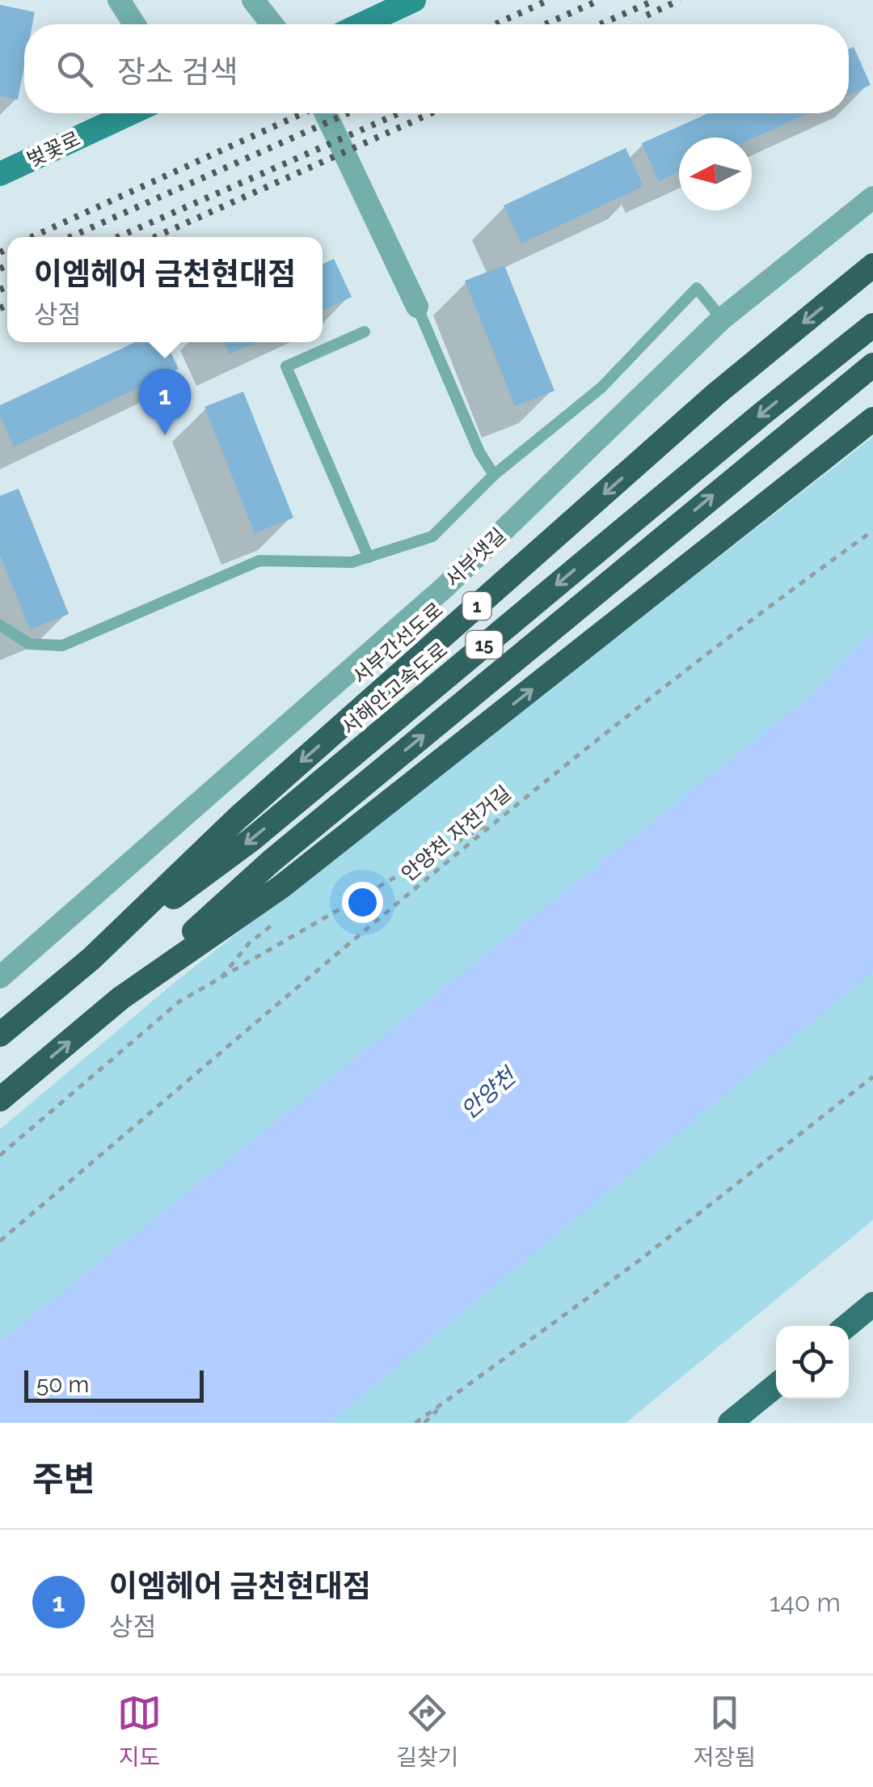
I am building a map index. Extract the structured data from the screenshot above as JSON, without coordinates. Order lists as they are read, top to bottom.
{
  "streets": {
    "highway": [
      "1",
      "서부간선도로",
      "15",
      "서해안고속도로"
    ],
    "street": ["벚꽃로", "서부샛길"],
    "path": ["안양천 자전거길"]
  },
  "crossings": [
    ["서부간선도로", "서해안고속도로"]
  ],
  "water": ["안양천"],
  "scale_bar": "50 m",
  "north": "left",
  "page": {
    "search": "장소 검색",
    "popup": ["이엠헤어 금천현대점", "상점"],
    "pins": "1",
    "scale": "50 m",
    "heading": "주변",
    "list": [
      {
        "mark": "1",
        "name": "이엠헤어 금천현대점",
        "note": "상점",
        "value": "140 m"
      }
    ],
    "nav": ["지도", "길찾기", "저장됨"]
  }
}
